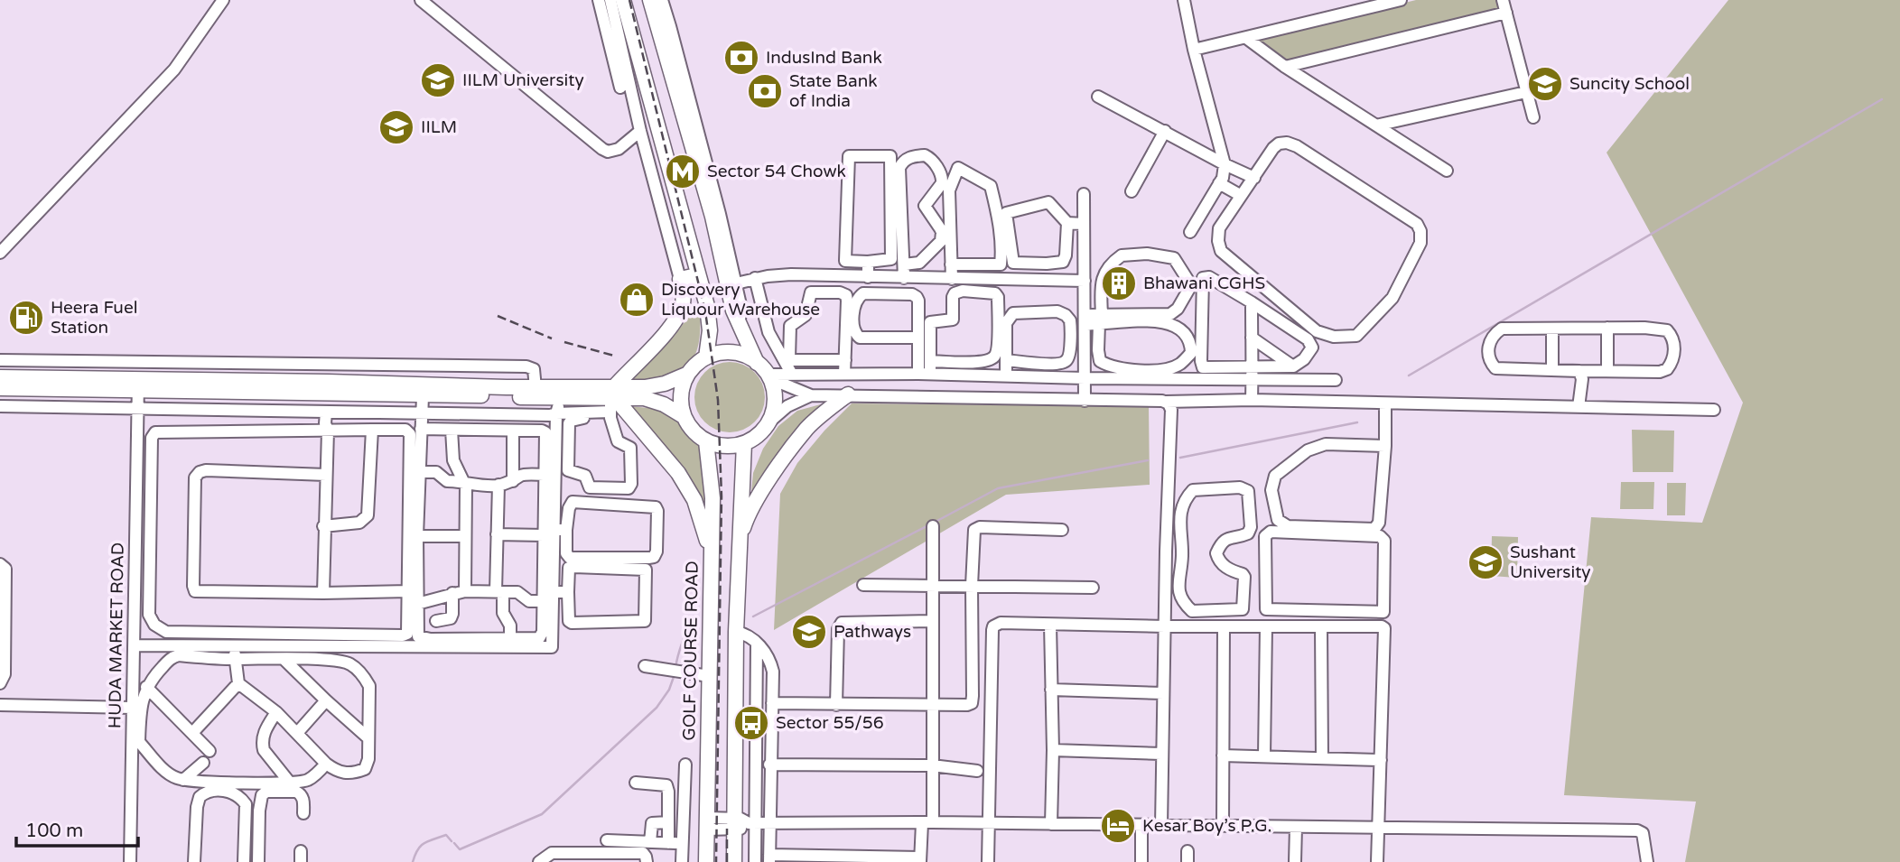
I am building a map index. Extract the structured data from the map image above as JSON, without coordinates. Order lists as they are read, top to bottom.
{
  "streets": {
    "main road": ["GOLF COURSE ROAD"],
    "street": ["HUDA MARKET ROAD"]
  },
  "places": {
    "bank": ["IndusInd Bank", "State Bank of India"],
    "school or university": [
      "IILM University",
      "Suncity School",
      "IILM",
      "Sushant University",
      "Pathways"
    ],
    "metro station": ["Sector 54 Chowk"],
    "building": ["Bhawani CGHS"],
    "shop": ["Discovery Liquour Warehouse"],
    "fuel station": ["Heera Fuel Station"],
    "bus stop": ["Sector 55/56"],
    "hotel": ["Kesar Boy’s P.G."]
  },
  "scale_bar": "100 m"
}
